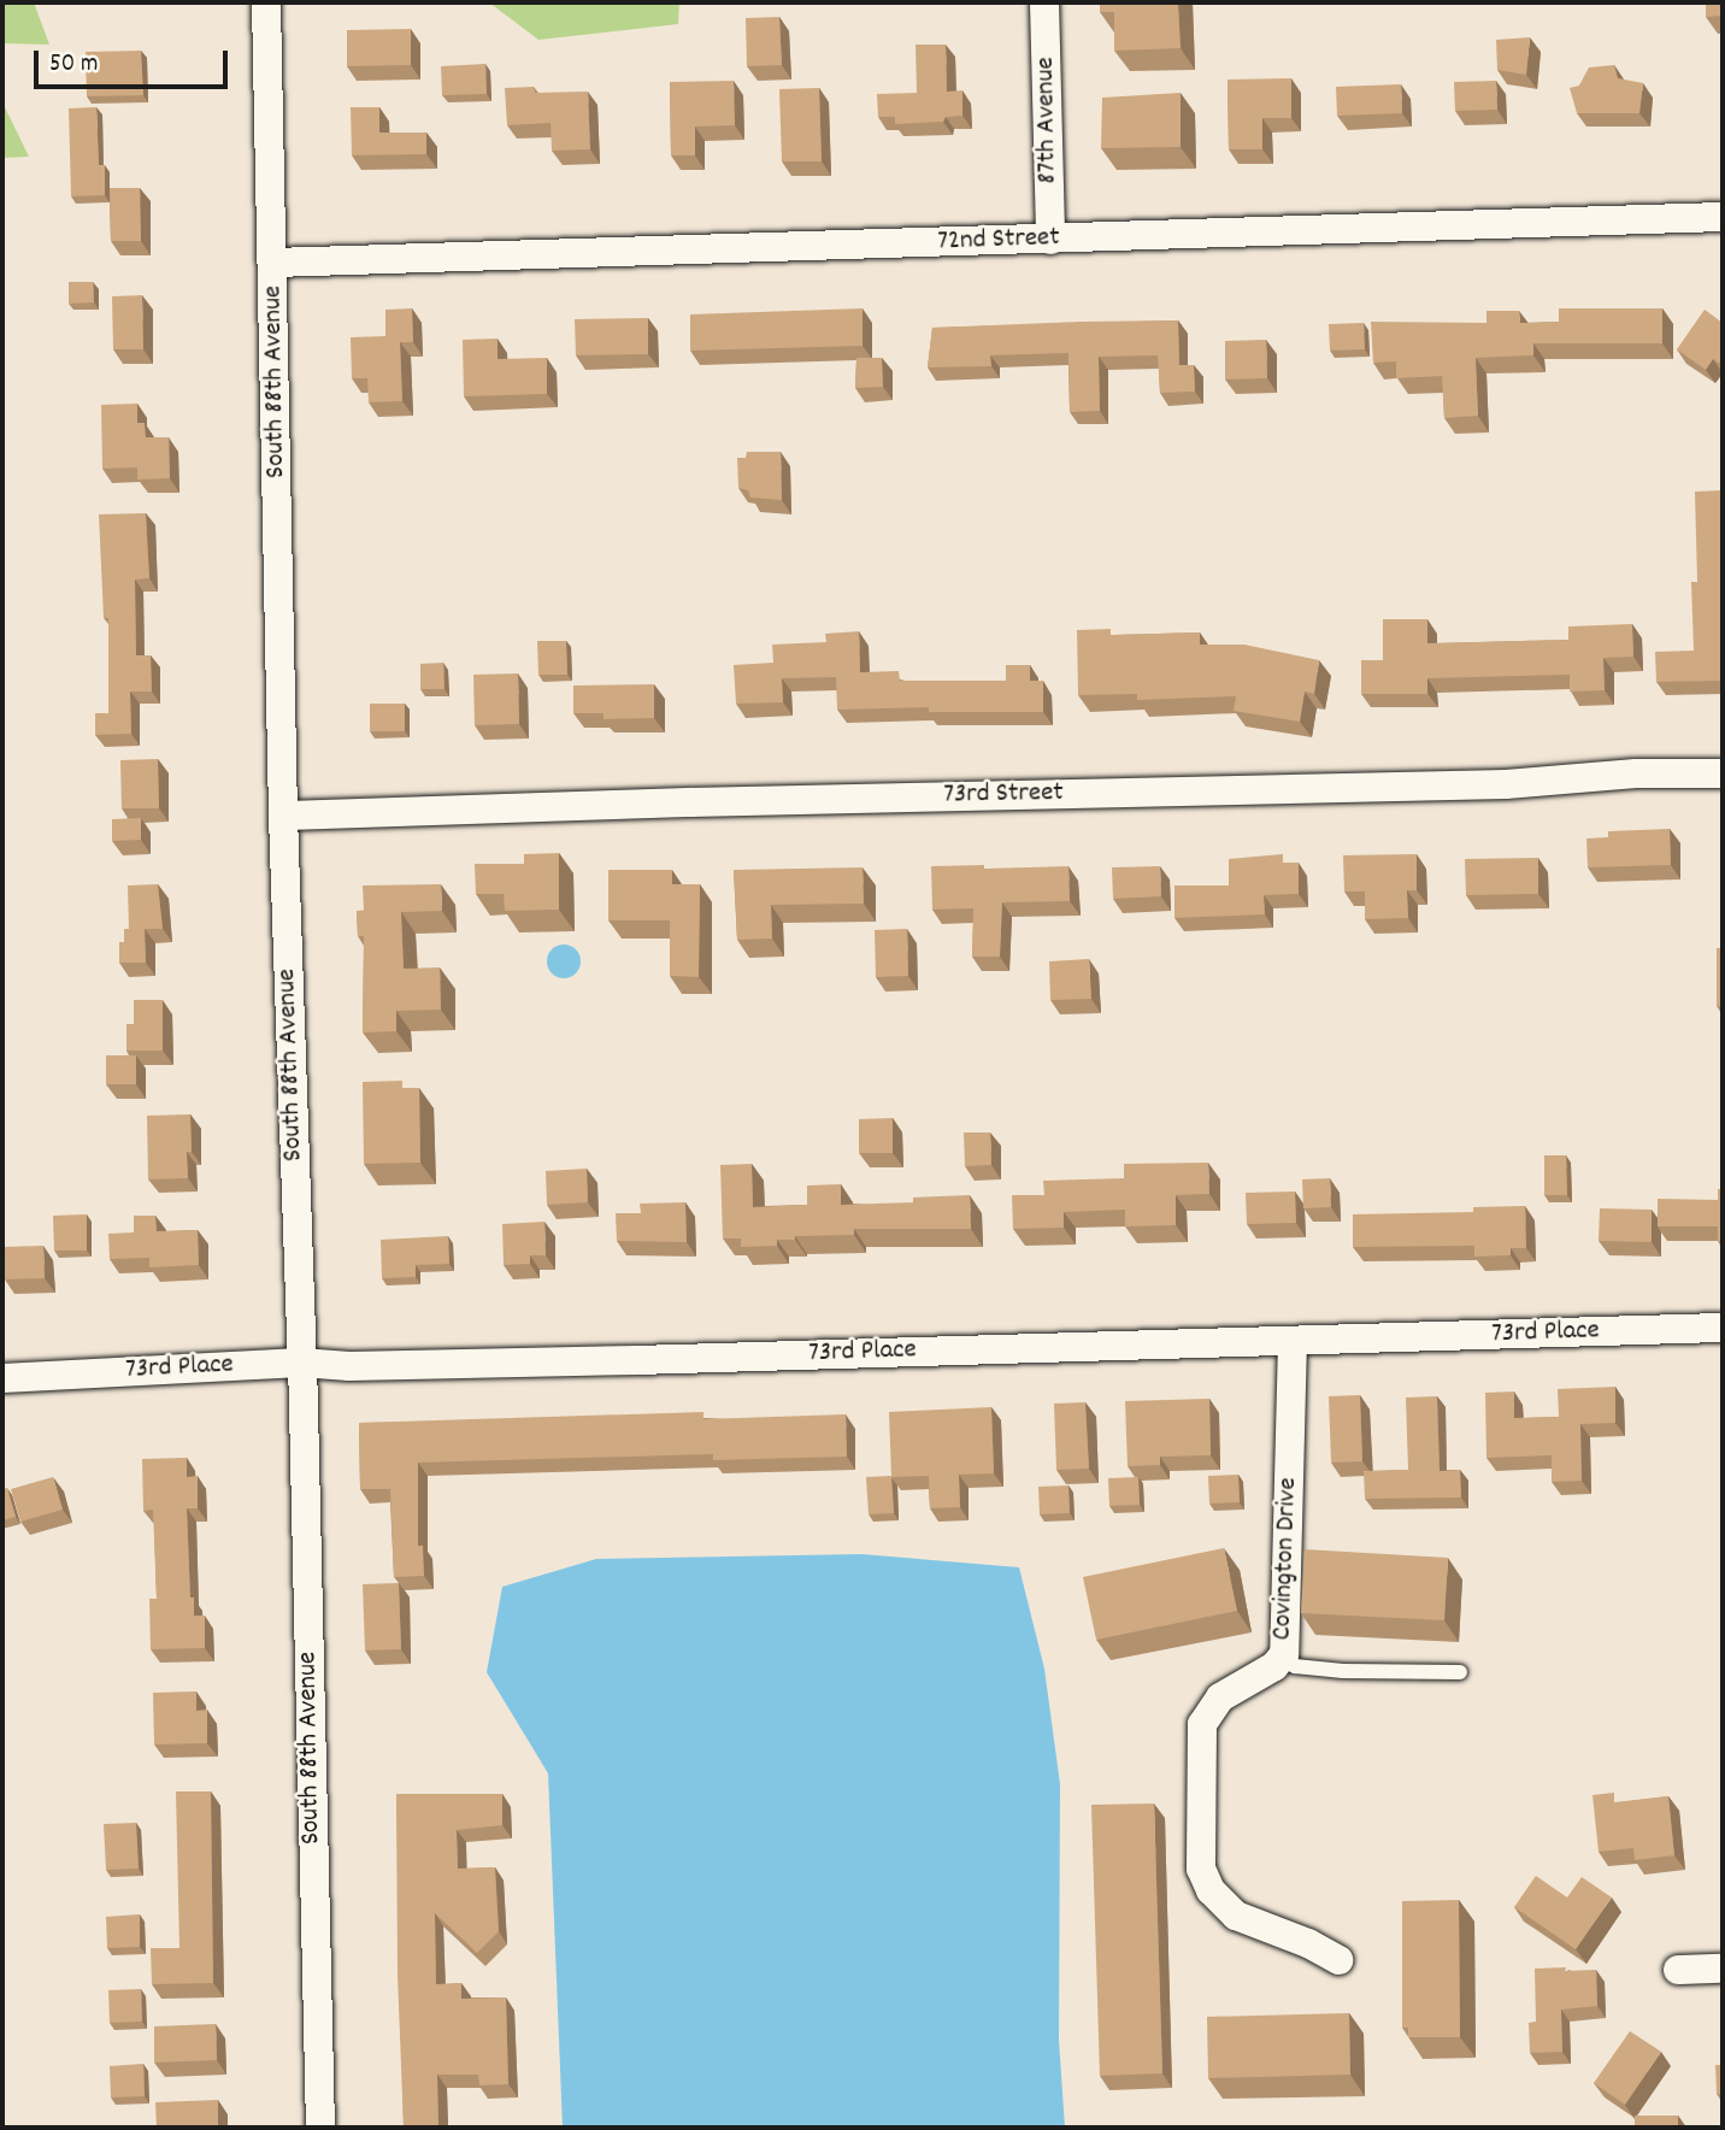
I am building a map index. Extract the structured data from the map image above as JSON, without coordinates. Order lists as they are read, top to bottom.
{
  "streets": {
    "street": [
      "87th Avenue",
      "72nd Street",
      "South 88th Avenue",
      "73rd Street",
      "73rd Place",
      "Covington Drive"
    ]
  },
  "crossings": [
    ["87th Avenue", "72nd Street"],
    ["72nd Street", "South 88th Avenue"],
    ["South 88th Avenue", "73rd Street"],
    ["South 88th Avenue", "73rd Place"],
    ["73rd Place", "Covington Drive"]
  ],
  "scale_bar": "50 m"
}
